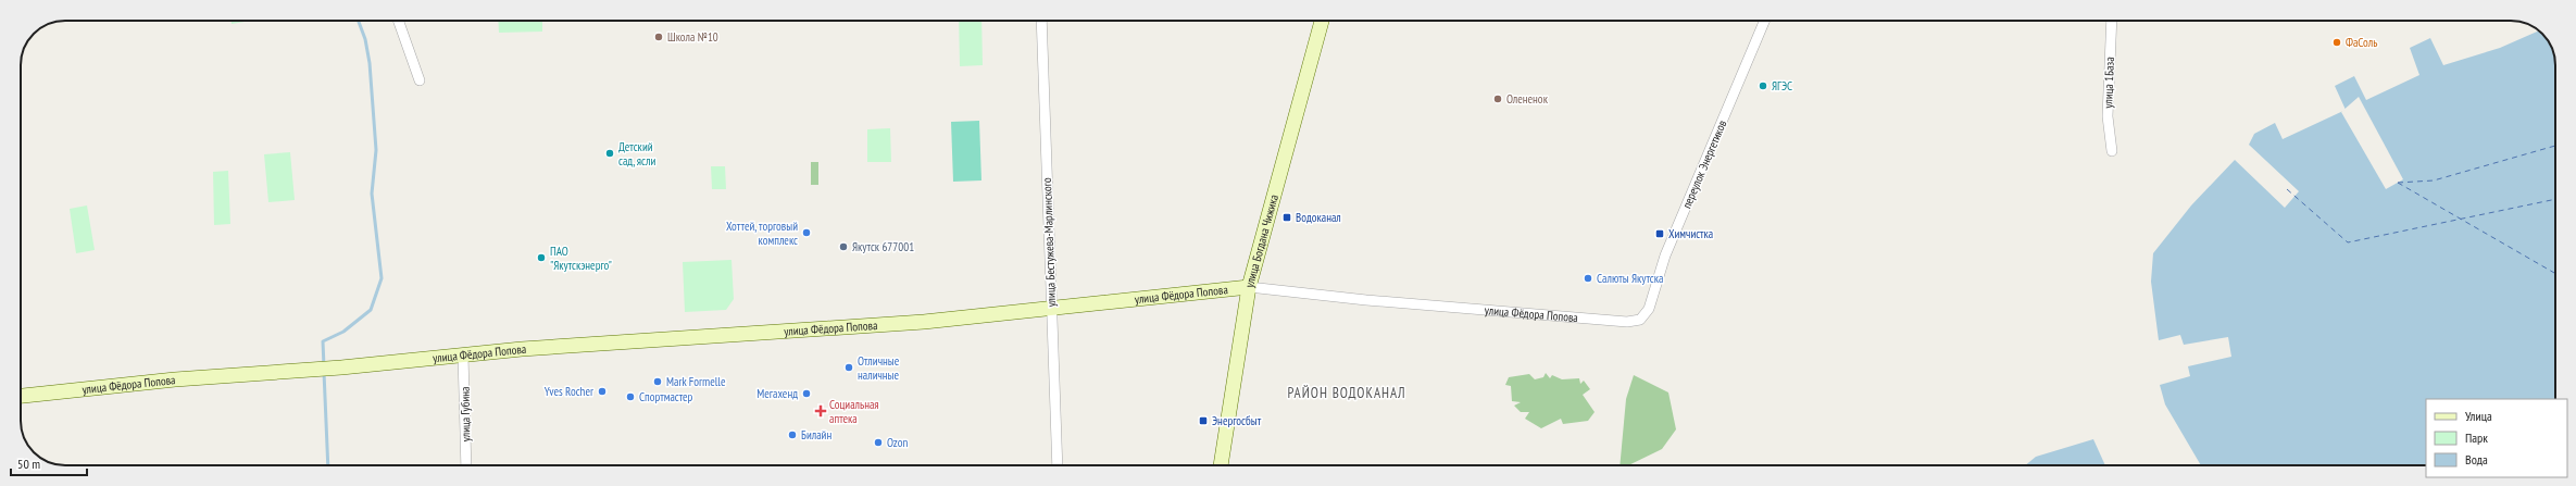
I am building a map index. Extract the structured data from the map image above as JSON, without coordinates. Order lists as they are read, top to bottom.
{
  "streets": {
    "street": [
      "улица 1База",
      "переулок Энергетиков",
      "улица Богдана Чижика",
      "улица Бестужева-Марлинского",
      "улица Фёдора Попова",
      "улица Губина"
    ]
  },
  "crossings": [
    ["переулок Энергетиков", "улица Фёдора Попова"],
    ["улица Богдана Чижика", "улица Фёдора Попова"],
    ["улица Бестужева-Марлинского", "улица Фёдора Попова"],
    ["улица Фёдора Попова", "улица Губина"]
  ],
  "districts": ["РАЙОН ВОДОКАНАЛ"],
  "places": {
    "other": [
      "Школа №10",
      "ФаСоль",
      "ЯГЭС",
      "Олененок",
      "Детский сад, ясли",
      "Хоттей, торговый комплекс",
      "Якутск 677001",
      "ПАО \"Якутскэнерго\"",
      "Салюты Якутска",
      "Отличные наличные",
      "Mark Formelle",
      "Yves Rocher",
      "Мегахенд",
      "Спортмастер",
      "Билайн",
      "Ozon"
    ],
    "transit": ["Водоканал", "Химчистка", "Энергосбыт"],
    "health": ["Социальная аптека"]
  },
  "legend": ["Улица", "Парк", "Вода"],
  "scale_bar": "50 m"
}
